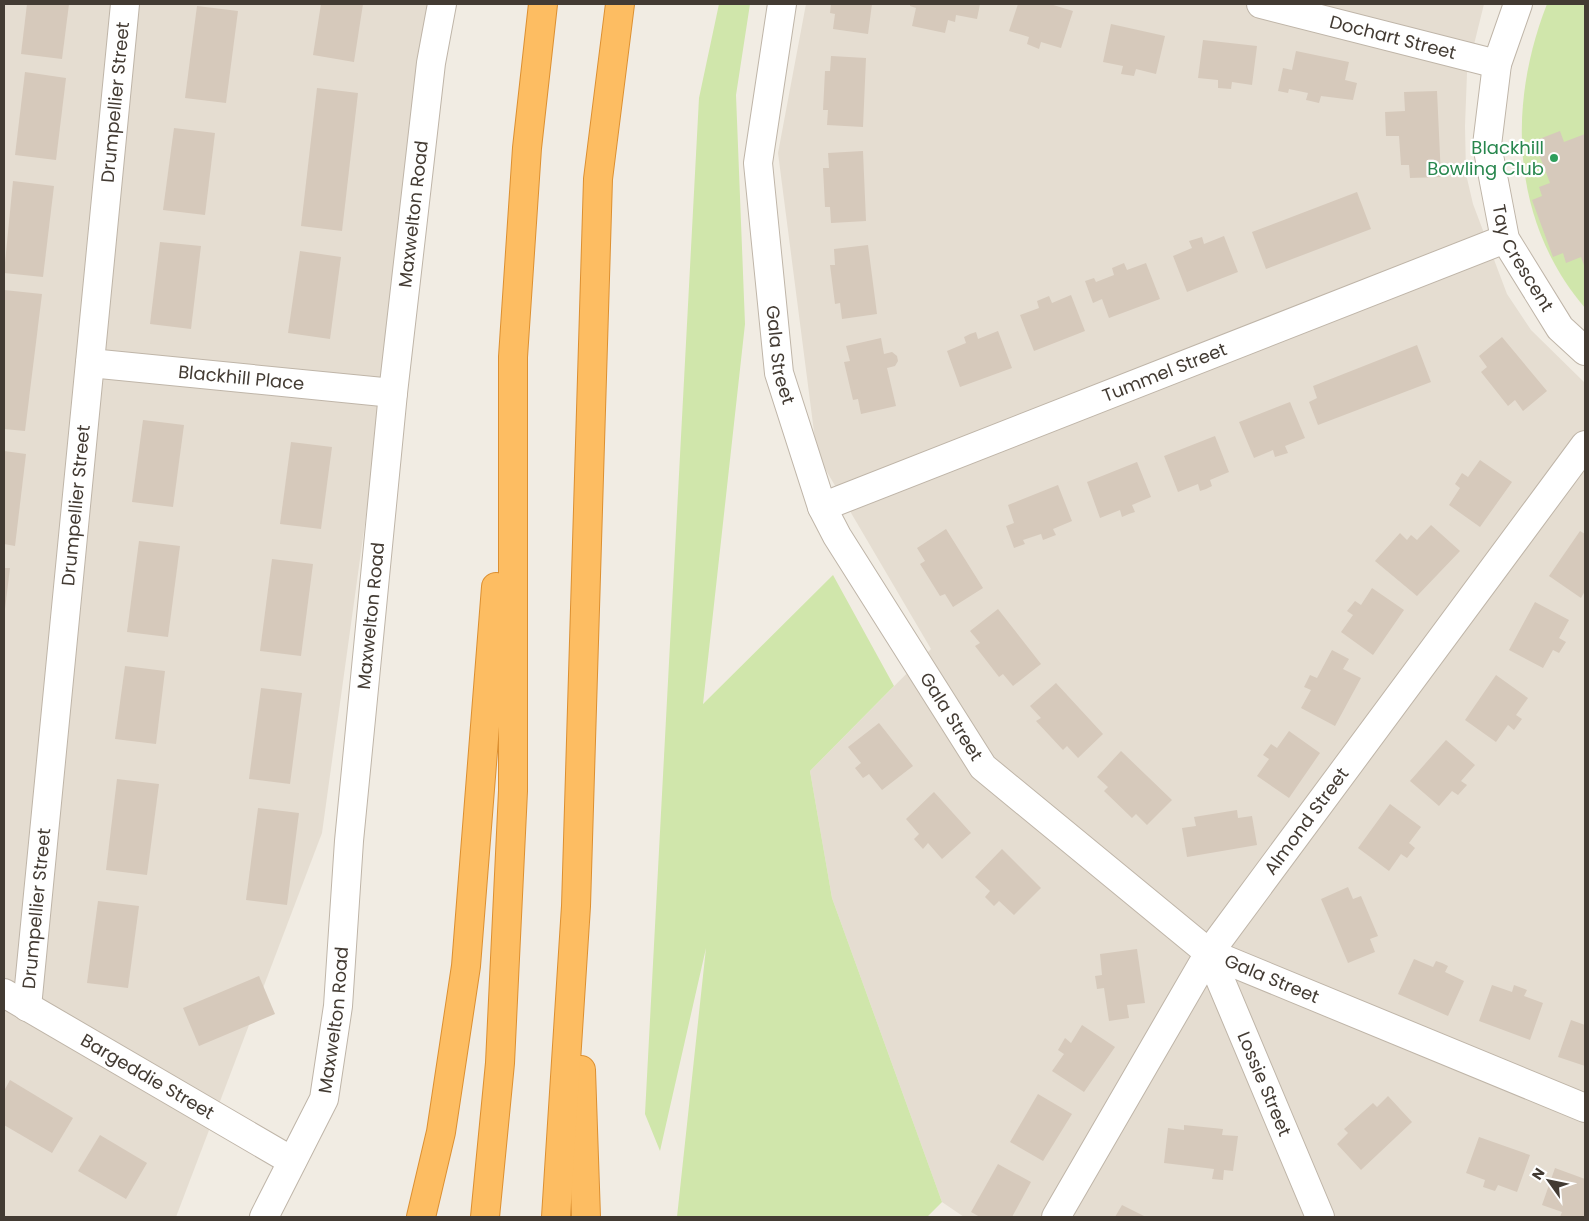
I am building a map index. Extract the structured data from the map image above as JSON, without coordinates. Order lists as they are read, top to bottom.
{
  "streets": {
    "street": [
      "Dochart Street",
      "Drumpellier Street",
      "Maxwelton Road",
      "Tay Crescent",
      "Gala Street",
      "Tummel Street",
      "Blackhill Place",
      "Almond Street",
      "Bargeddie Street",
      "Lossie Street"
    ]
  },
  "crossings": [
    ["Dochart Street", "Tay Crescent"],
    ["Drumpellier Street", "Blackhill Place"],
    ["Drumpellier Street", "Bargeddie Street"],
    ["Maxwelton Road", "Blackhill Place"],
    ["Maxwelton Road", "Bargeddie Street"],
    ["Tay Crescent", "Tummel Street"],
    ["Gala Street", "Tummel Street"],
    ["Gala Street", "Almond Street"],
    ["Gala Street", "Lossie Street"],
    ["Almond Street", "Lossie Street"]
  ],
  "places": ["Blackhill Bowling Club"],
  "north": "top left"
}
